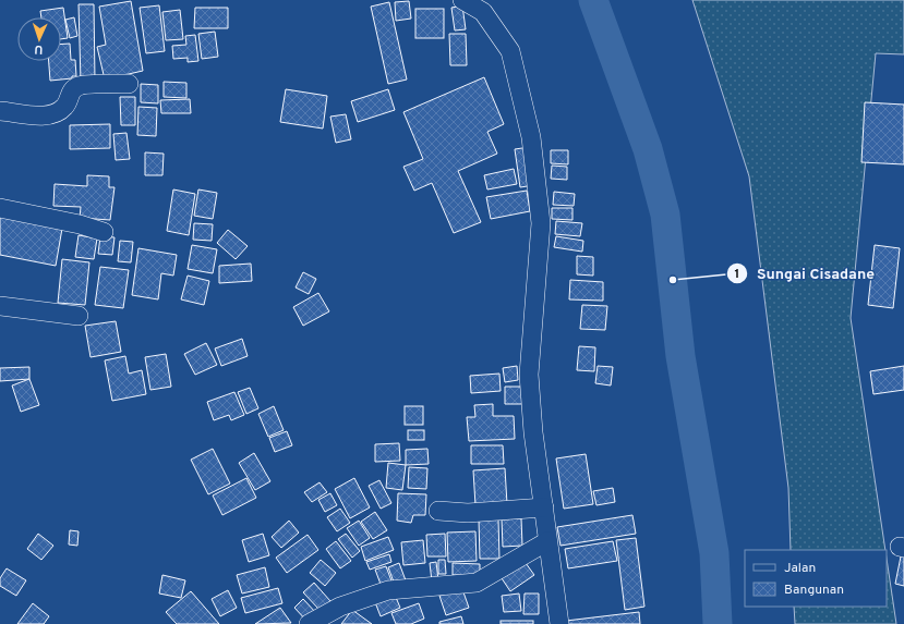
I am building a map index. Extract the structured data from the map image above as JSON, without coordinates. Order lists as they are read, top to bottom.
{
  "places": ["Sungai Cisadane"],
  "legend": ["Jalan", "Bangunan"],
  "north": "bottom"
}
